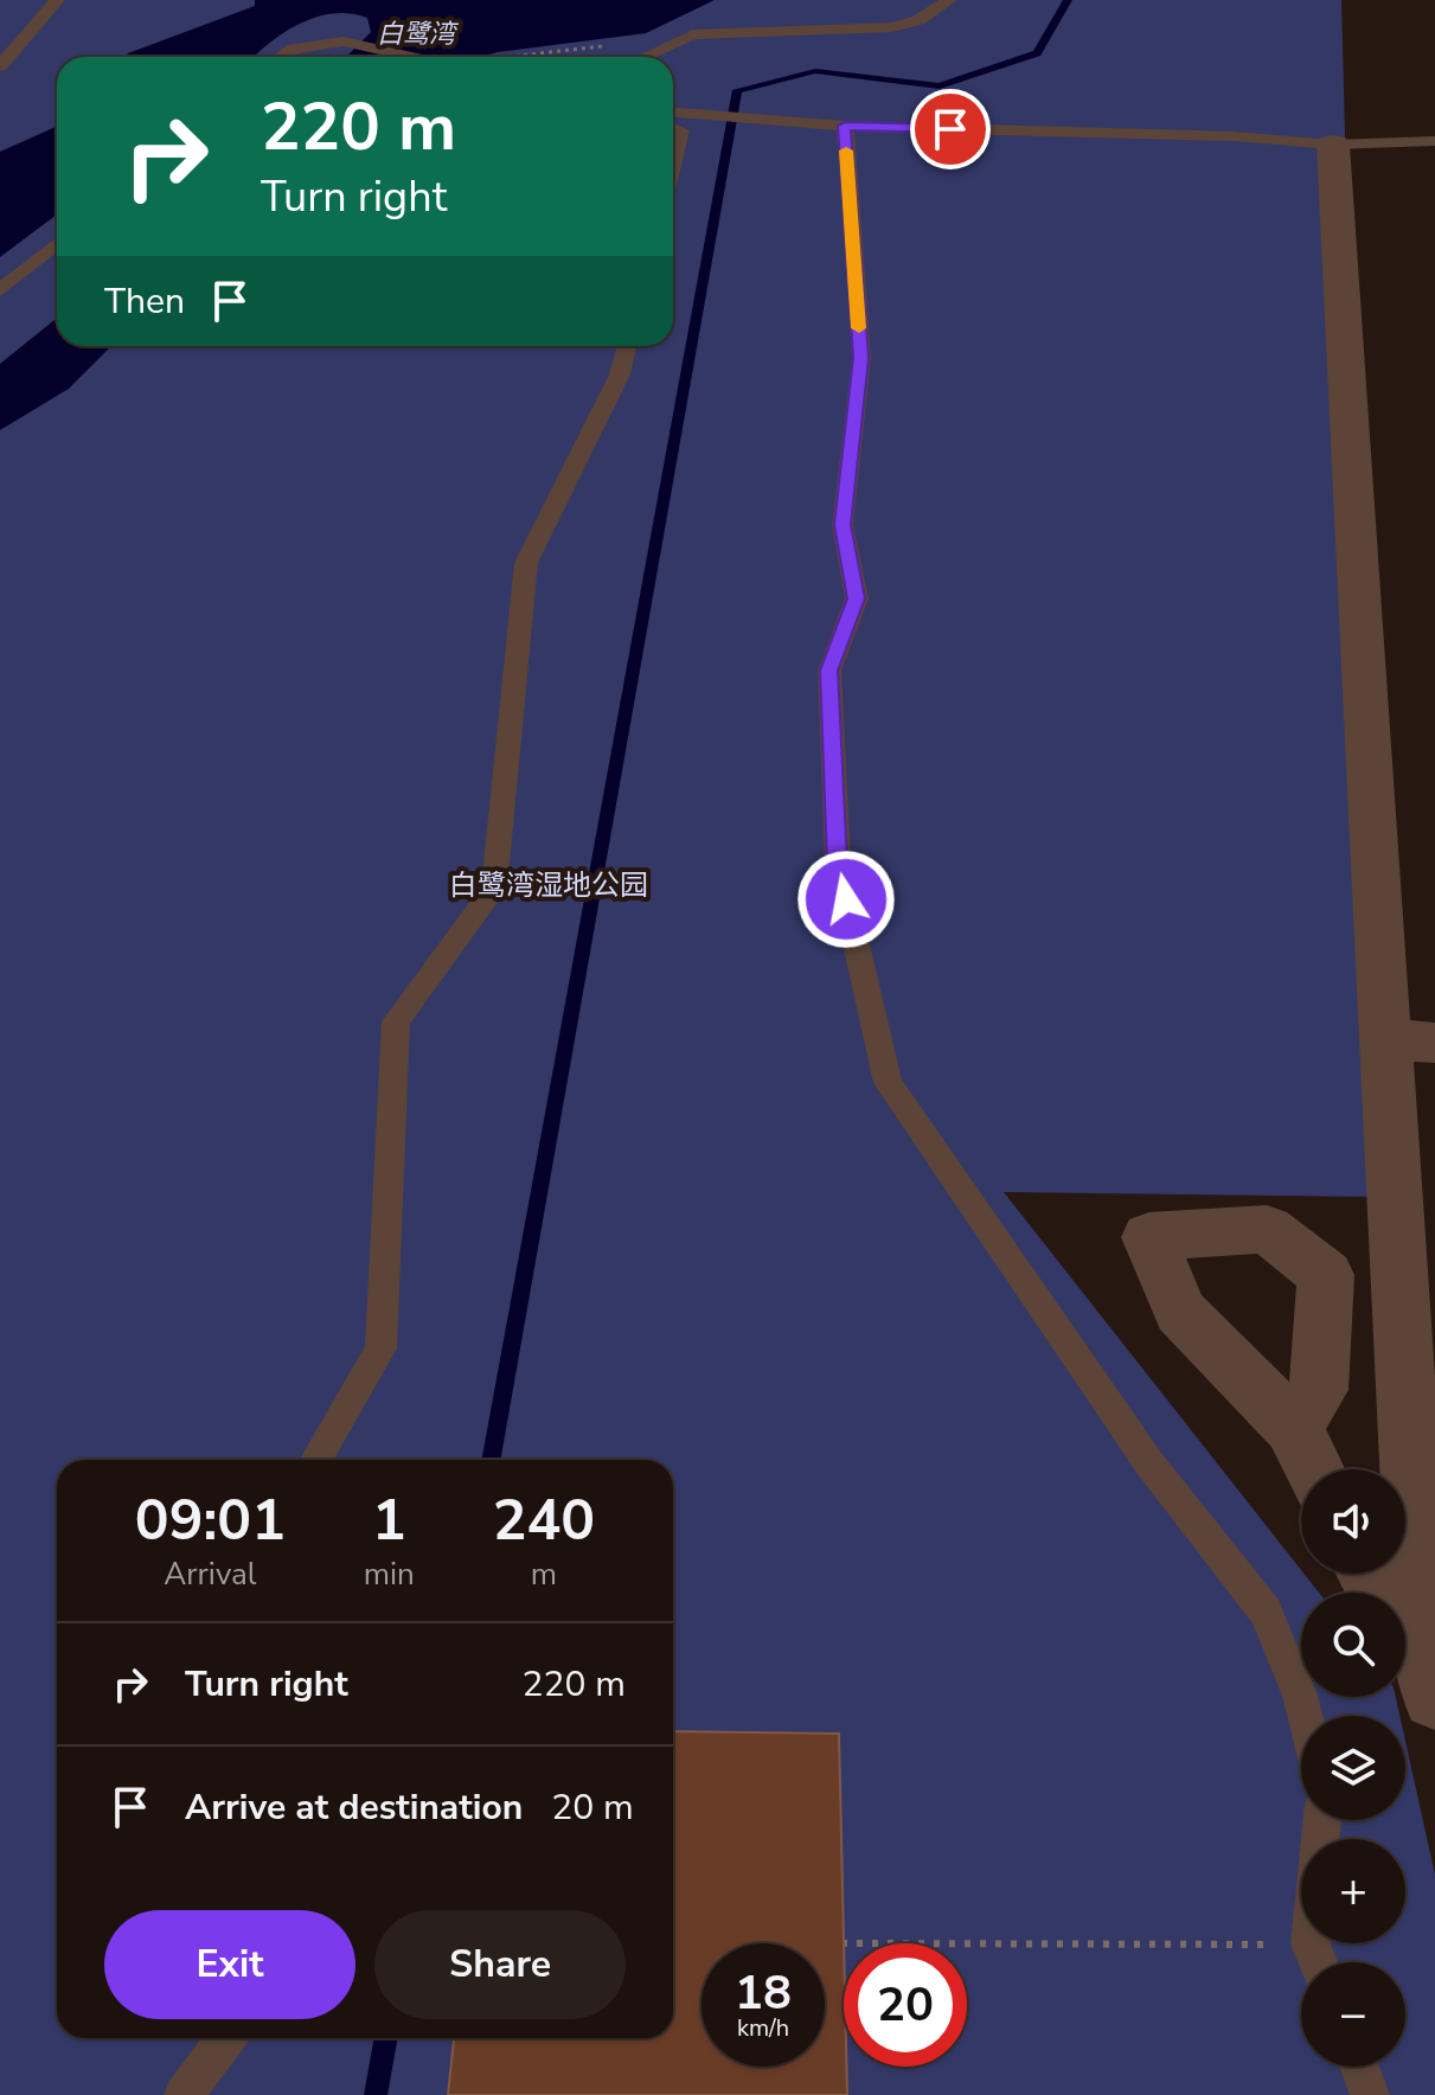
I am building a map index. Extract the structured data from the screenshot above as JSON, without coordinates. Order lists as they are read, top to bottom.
{
  "water": ["白鹭湾"],
  "parks": ["白鹭湾湿地公园"],
  "page": {
    "turn": ["220 m", "Turn right"],
    "then": "Then",
    "eta": [
      "09:01",
      "Arrival",
      "1",
      "min",
      "240",
      "m"
    ],
    "map_buttons": ["+", "−"],
    "list": [
      {
        "name": "Turn right",
        "value": "220 m"
      },
      {
        "name": "Arrive at destination",
        "value": "20 m"
      }
    ],
    "buttons": ["Exit", "Share"],
    "speed": "18 km/h",
    "limit": "20"
  }
}
